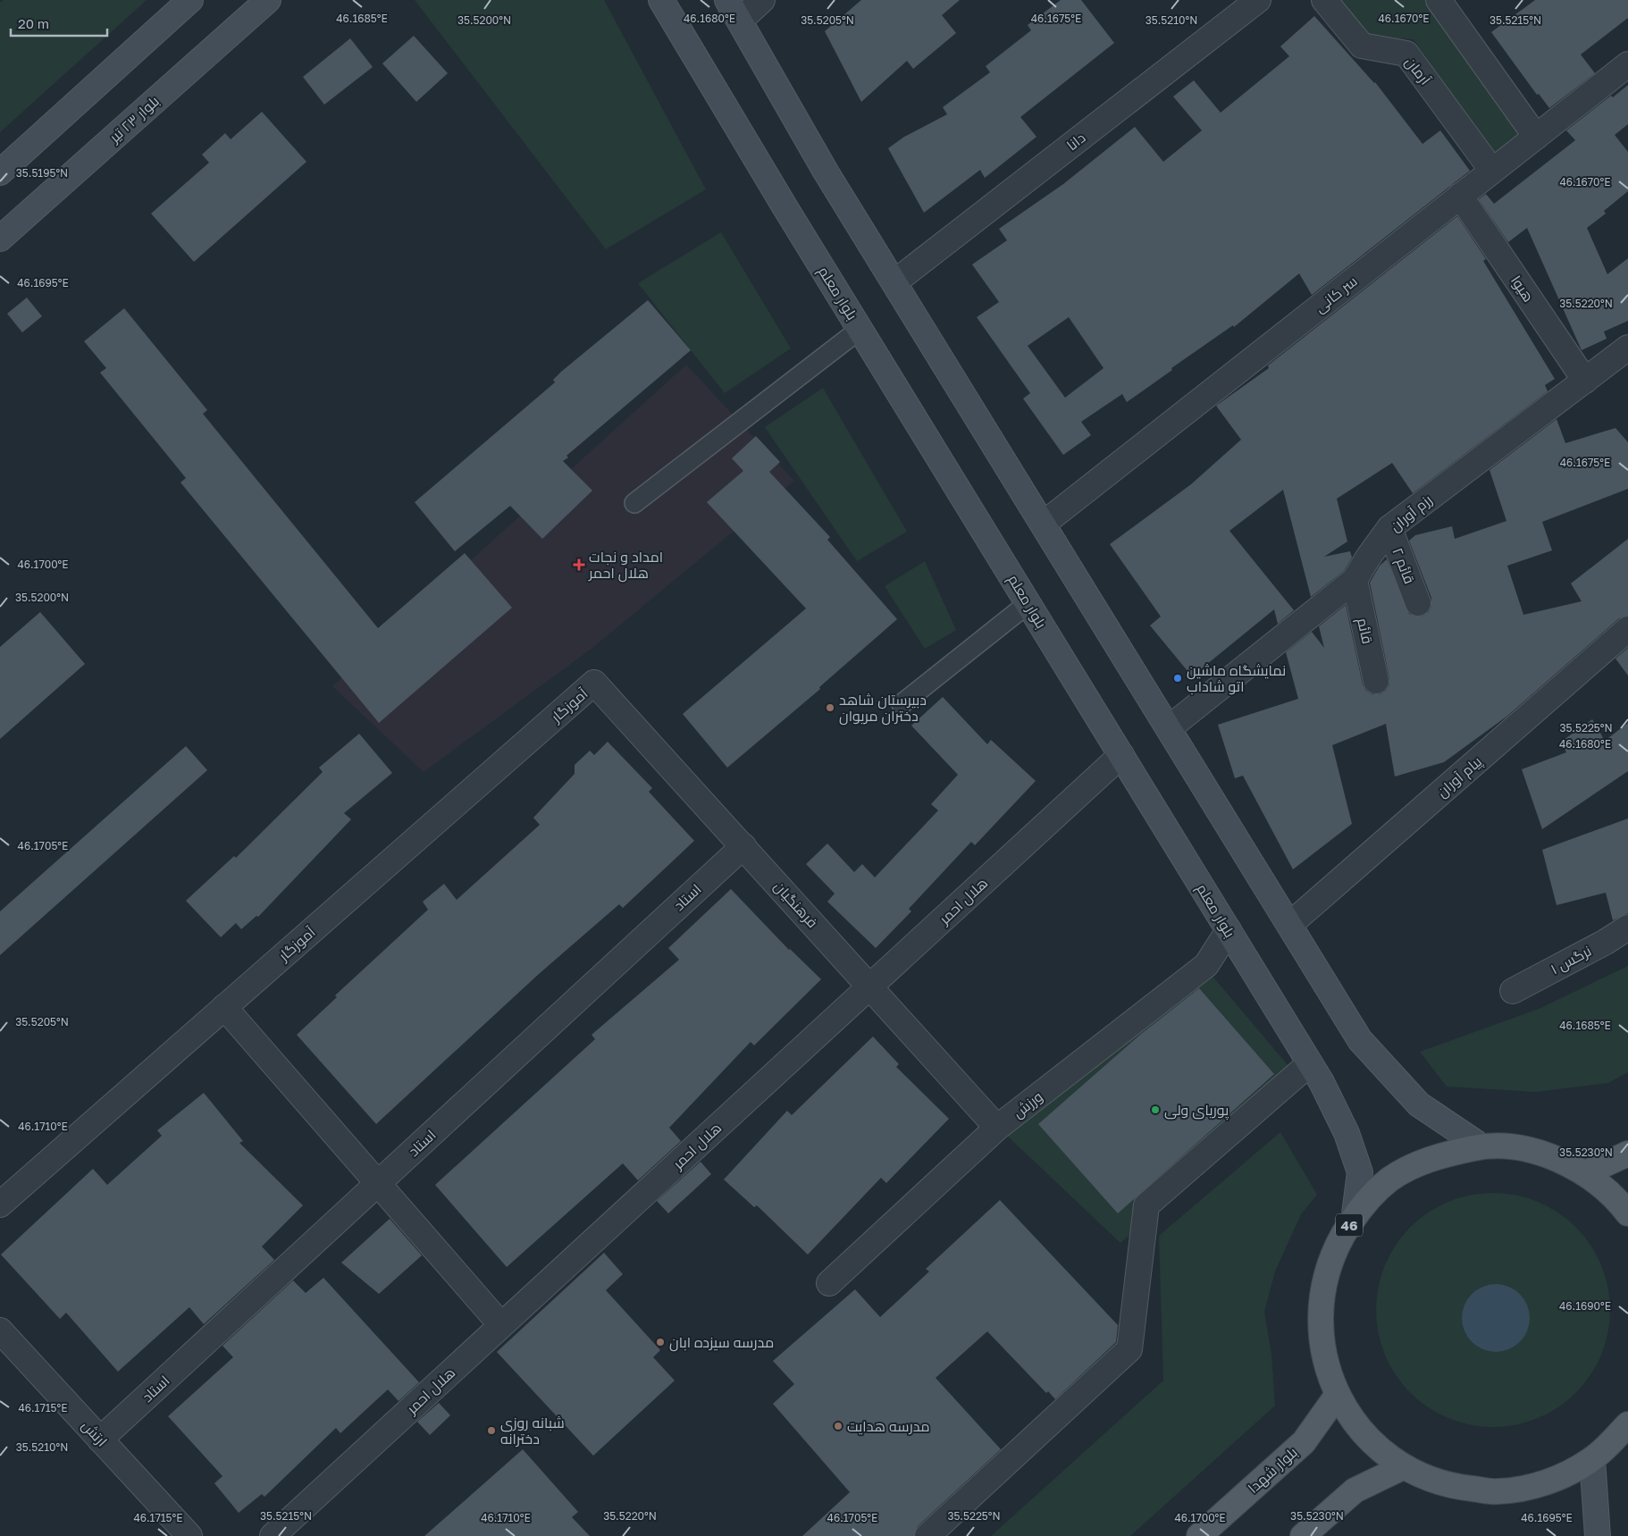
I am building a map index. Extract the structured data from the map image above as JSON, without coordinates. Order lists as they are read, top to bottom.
{
  "streets": {
    "main road": [
      "بلوار ۲۳ تیر",
      "بلوار معلم",
      "46",
      "بلوار شهدا"
    ],
    "street": [
      "آرمان",
      "دانا",
      "هیوا",
      "سر کانی",
      "رزم آوران",
      "قائم ۲",
      "قائم",
      "آموزگار",
      "پیام آوران",
      "استاد",
      "هلال احمر",
      "فرهنگیان",
      "نرگس ۱",
      "ورزش",
      "ارتش"
    ]
  },
  "crossings": [
    ["آرمان", "سر کانی"],
    ["هیوا", "سر کانی"],
    ["هیوا", "رزم آوران"],
    ["بلوار معلم", "هلال احمر"],
    ["بلوار معلم", "ورزش"],
    ["بلوار معلم", "46"],
    ["رزم آوران", "قائم ۲"],
    ["رزم آوران", "قائم"],
    ["آموزگار", "فرهنگیان"],
    ["استاد", "فرهنگیان"],
    ["استاد", "ارتش"],
    ["هلال احمر", "فرهنگیان"],
    ["فرهنگیان", "ورزش"],
    ["46", "بلوار شهدا"]
  ],
  "places": {
    "health": ["امداد و نجات هلال احمر"],
    "other": [
      "نمایشگاه ماشین اتو شاداب",
      "دبیرستان شاهد دختران مریوان",
      "پوریای ولی",
      "مدرسه سیزده ابان",
      "مدرسه هدایت",
      "شبانه روزی دخترانه"
    ]
  },
  "scale_bar": "20 m",
  "coordinates": [
    "46.1670°E",
    "46.1685°E",
    "46.1680°E",
    "46.1675°E",
    "35.5200°N",
    "35.5205°N",
    "35.5210°N",
    "35.5215°N",
    "35.5195°N",
    "46.1695°E",
    "35.5220°N",
    "46.1700°E",
    "35.5225°N",
    "46.1705°E",
    "46.1710°E",
    "35.5230°N",
    "46.1690°E",
    "46.1715°E"
  ]
}
